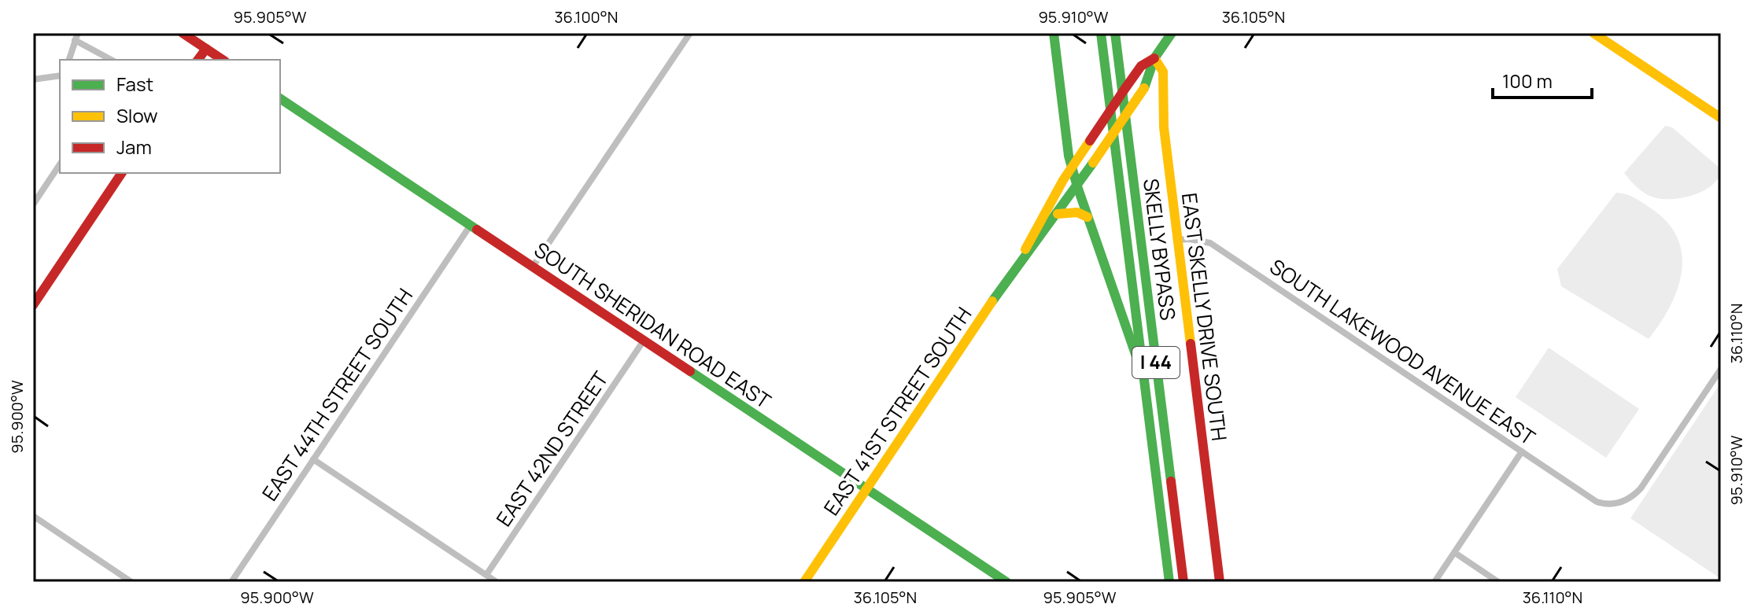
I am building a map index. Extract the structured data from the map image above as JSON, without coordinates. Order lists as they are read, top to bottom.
{
  "streets": {
    "main road": [
      "SKELLY BYPASS",
      "EAST SKELLY DRIVE SOUTH",
      "SOUTH SHERIDAN ROAD EAST",
      "I 44",
      "EAST 41ST STREET SOUTH"
    ],
    "street": ["SOUTH LAKEWOOD AVENUE EAST", "EAST 44TH STREET SOUTH", "EAST 42ND STREET"]
  },
  "crossings": [
    ["EAST SKELLY DRIVE SOUTH", "SOUTH LAKEWOOD AVENUE EAST"],
    ["EAST SKELLY DRIVE SOUTH", "EAST 41ST STREET SOUTH"],
    ["SOUTH SHERIDAN ROAD EAST", "EAST 44TH STREET SOUTH"],
    ["SOUTH SHERIDAN ROAD EAST", "EAST 41ST STREET SOUTH"],
    ["SOUTH SHERIDAN ROAD EAST", "EAST 42ND STREET"]
  ],
  "legend": ["Fast", "Slow", "Jam"],
  "scale_bar": "100 m",
  "coordinates": [
    "95.905°W",
    "36.100°N",
    "95.910°W",
    "36.105°N",
    "36.110°N",
    "95.900°W"
  ]
}
